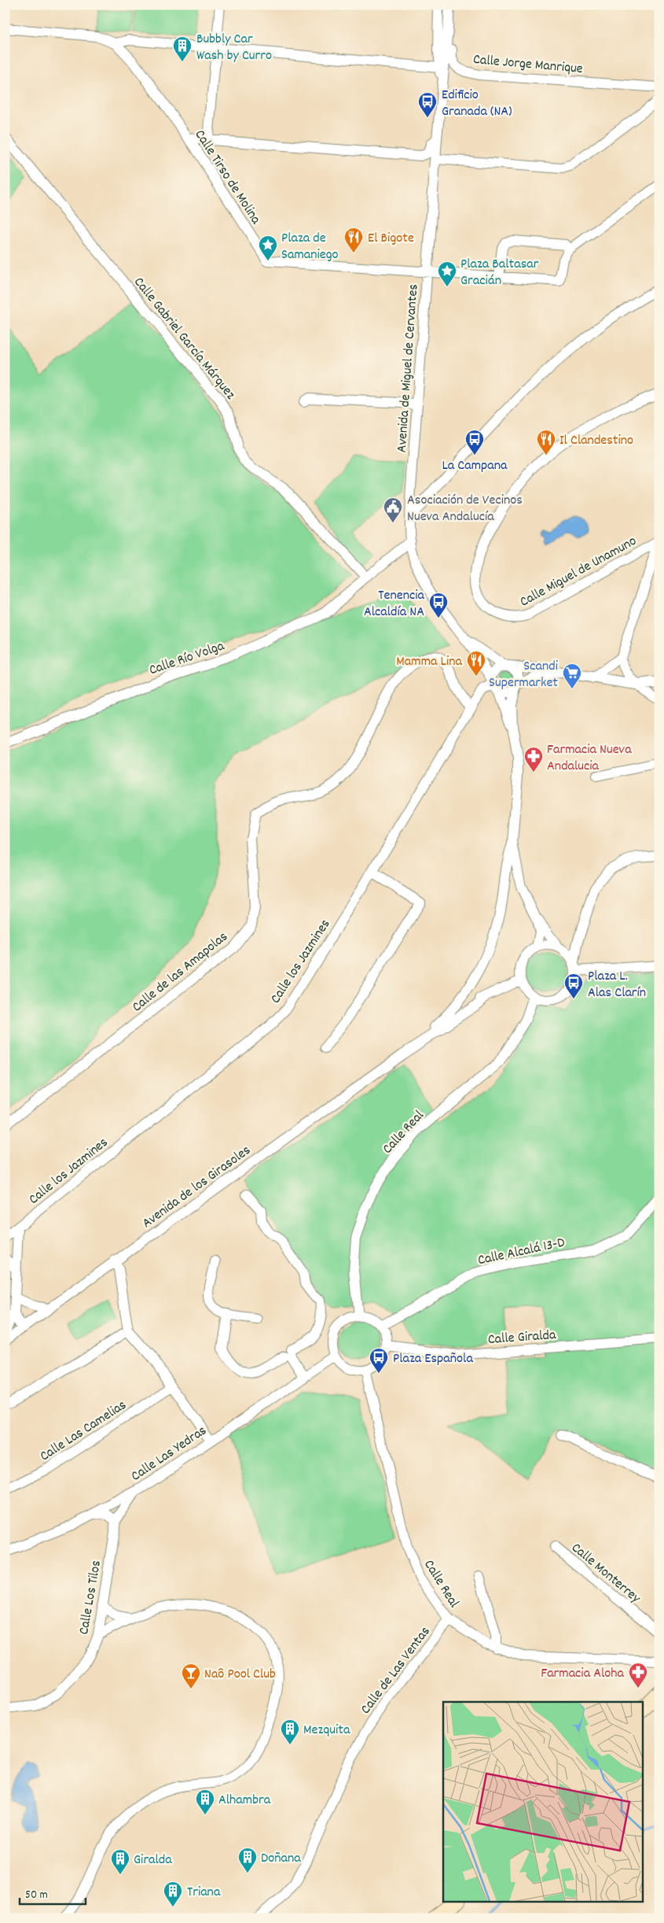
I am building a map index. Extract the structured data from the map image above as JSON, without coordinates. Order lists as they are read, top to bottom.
{
  "streets": {
    "street": [
      "Calle Jorge Manrique",
      "Calle Tirso de Molina",
      "Calle Gabriel García Márquez",
      "Avenida de Miguel de Cervantes",
      "Calle Miguel de Unamuno",
      "Calle Río Volga",
      "Calle los Jazmines",
      "Calle de las Amapolas",
      "Calle Real",
      "Avenida de los Girasoles",
      "Calle Alcalá 13-D",
      "Calle Giralda",
      "Calle Las Camelias",
      "Calle Las Yedras",
      "Calle Monterrey",
      "Calle Los Tilos",
      "Calle de Las Ventas"
    ]
  },
  "crossings": [
    ["Calle Jorge Manrique", "Avenida de Miguel de Cervantes"],
    ["Calle Tirso de Molina", "Avenida de Miguel de Cervantes"],
    ["Calle Gabriel García Márquez", "Calle Río Volga"],
    ["Avenida de Miguel de Cervantes", "Calle los Jazmines"],
    ["Avenida de Miguel de Cervantes", "Calle Real"],
    ["Avenida de Miguel de Cervantes", "Avenida de los Girasoles"],
    ["Calle los Jazmines", "Calle de las Amapolas"],
    ["Calle Real", "Avenida de los Girasoles"],
    ["Calle Real", "Calle Alcalá 13-D"],
    ["Calle Real", "Calle Giralda"],
    ["Calle Real", "Calle Las Yedras"],
    ["Calle Real", "Calle de Las Ventas"],
    ["Calle Alcalá 13-D", "Calle Giralda"],
    ["Calle Alcalá 13-D", "Calle Las Yedras"],
    ["Calle Giralda", "Calle Las Yedras"],
    ["Calle Las Yedras", "Calle Los Tilos"]
  ],
  "places": {
    "building": [
      "Bubbly Car Wash by Curro",
      "Mezquita",
      "Alhambra",
      "Doñana",
      "Giralda",
      "Triana"
    ],
    "bus stop": [
      "Edificio Granada (NA)",
      "La Campana",
      "Tenencia Alcaldía NA",
      "Plaza L. Alas Clarín",
      "Plaza Española"
    ],
    "restaurant": ["El Bigote", "Il Clandestino", "Mamma Lina"],
    "place": ["Plaza de Samaniego", "Plaza Baltasar Gracián"],
    "public building": ["Asociación de Vecinos Nueva Andalucía"],
    "supermarket": ["Scandi Supermarket"],
    "pharmacy": ["Farmacia Nueva Andalucia", "Farmacia Aloha"],
    "bar": ["Naô Pool Club"]
  },
  "scale_bar": "50 m"
}
